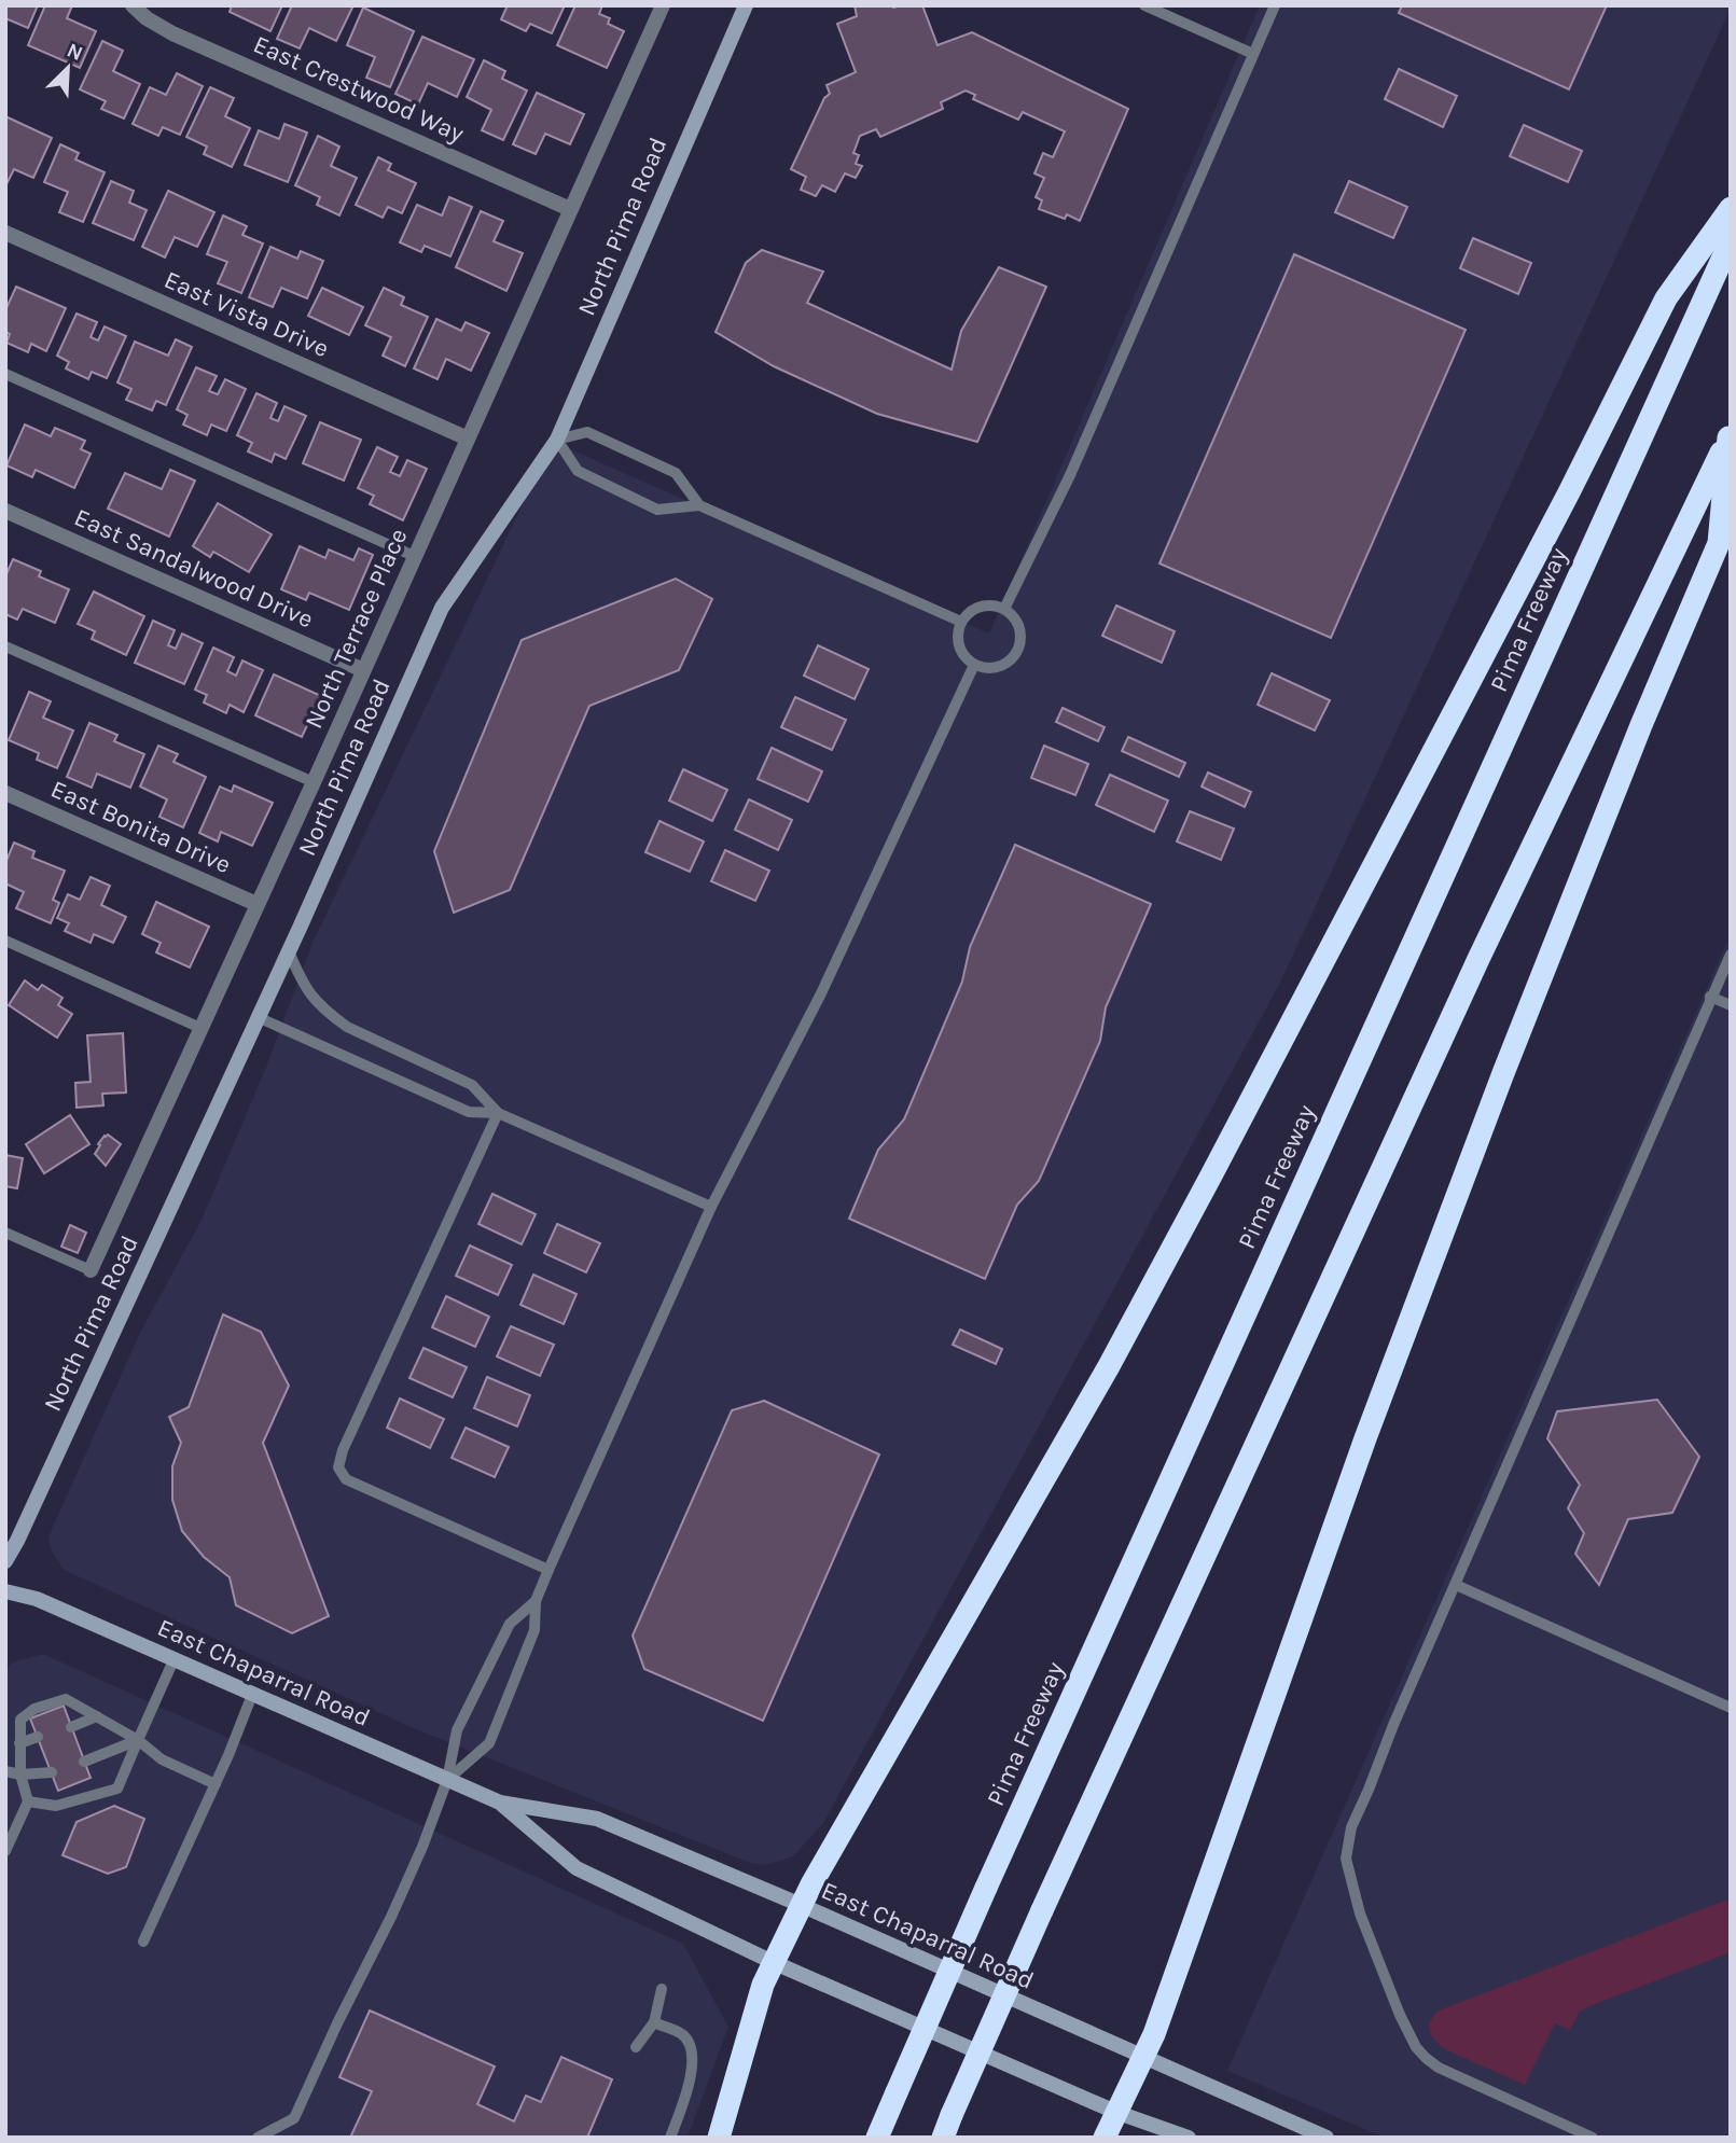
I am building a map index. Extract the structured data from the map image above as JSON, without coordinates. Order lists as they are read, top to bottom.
{
  "streets": {
    "highway": ["Pima Freeway"],
    "main road": ["North Pima Road", "East Chaparral Road"],
    "street": [
      "East Crestwood Way",
      "East Vista Drive",
      "East Sandalwood Drive",
      "North Terrace Place",
      "East Bonita Drive"
    ]
  },
  "crossings": [
    ["East Crestwood Way", "North Terrace Place"],
    ["East Vista Drive", "North Terrace Place"],
    ["East Sandalwood Drive", "North Terrace Place"],
    ["North Terrace Place", "East Bonita Drive"]
  ],
  "north": "top right"
}
